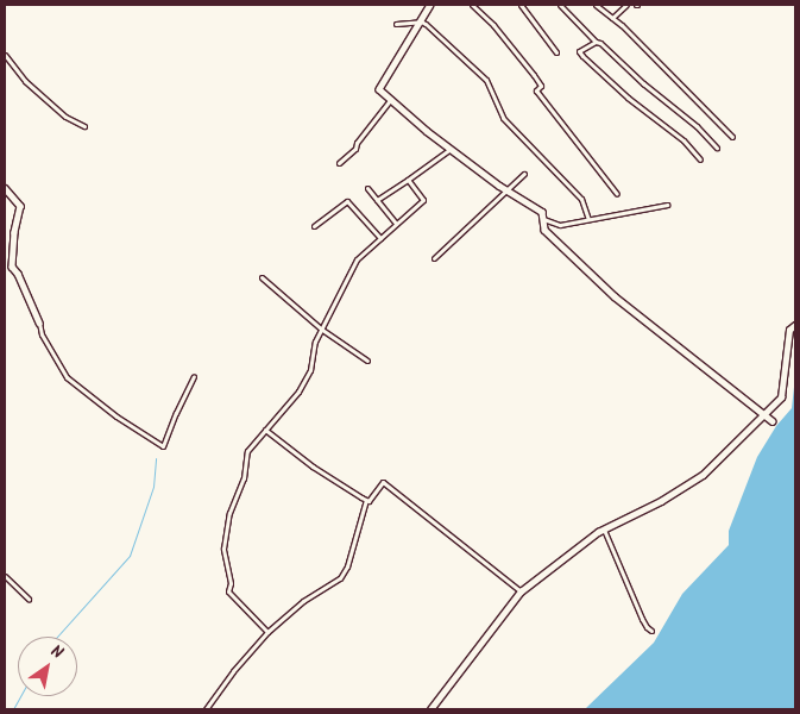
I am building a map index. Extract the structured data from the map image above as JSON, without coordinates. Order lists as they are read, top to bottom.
{
  "north": "top right"
}
